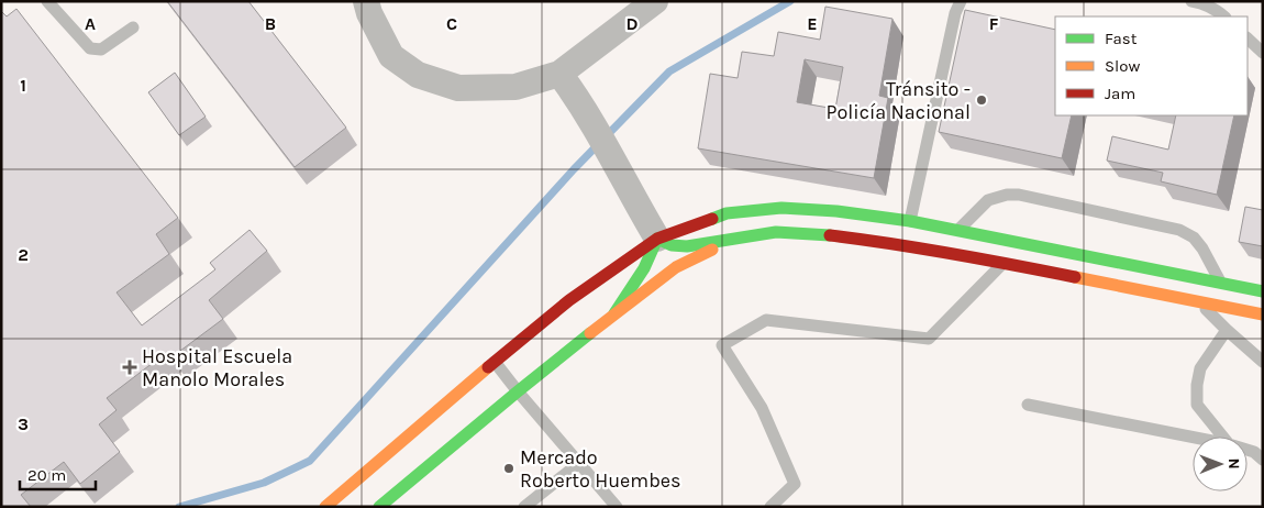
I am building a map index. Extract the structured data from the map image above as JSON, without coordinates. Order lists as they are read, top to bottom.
{
  "places": {
    "other": ["Tránsito - Policía Nacional", "Mercado Roberto Huembes"],
    "health": ["Hospital Escuela Manolo Morales"]
  },
  "legend": ["Fast", "Slow", "Jam"],
  "scale_bar": "20 m",
  "north": "right",
  "grid": {
    "columns": [
      "A",
      "B",
      "C",
      "D",
      "E",
      "F"
    ],
    "rows": ["1", "2", "3"]
  }
}
